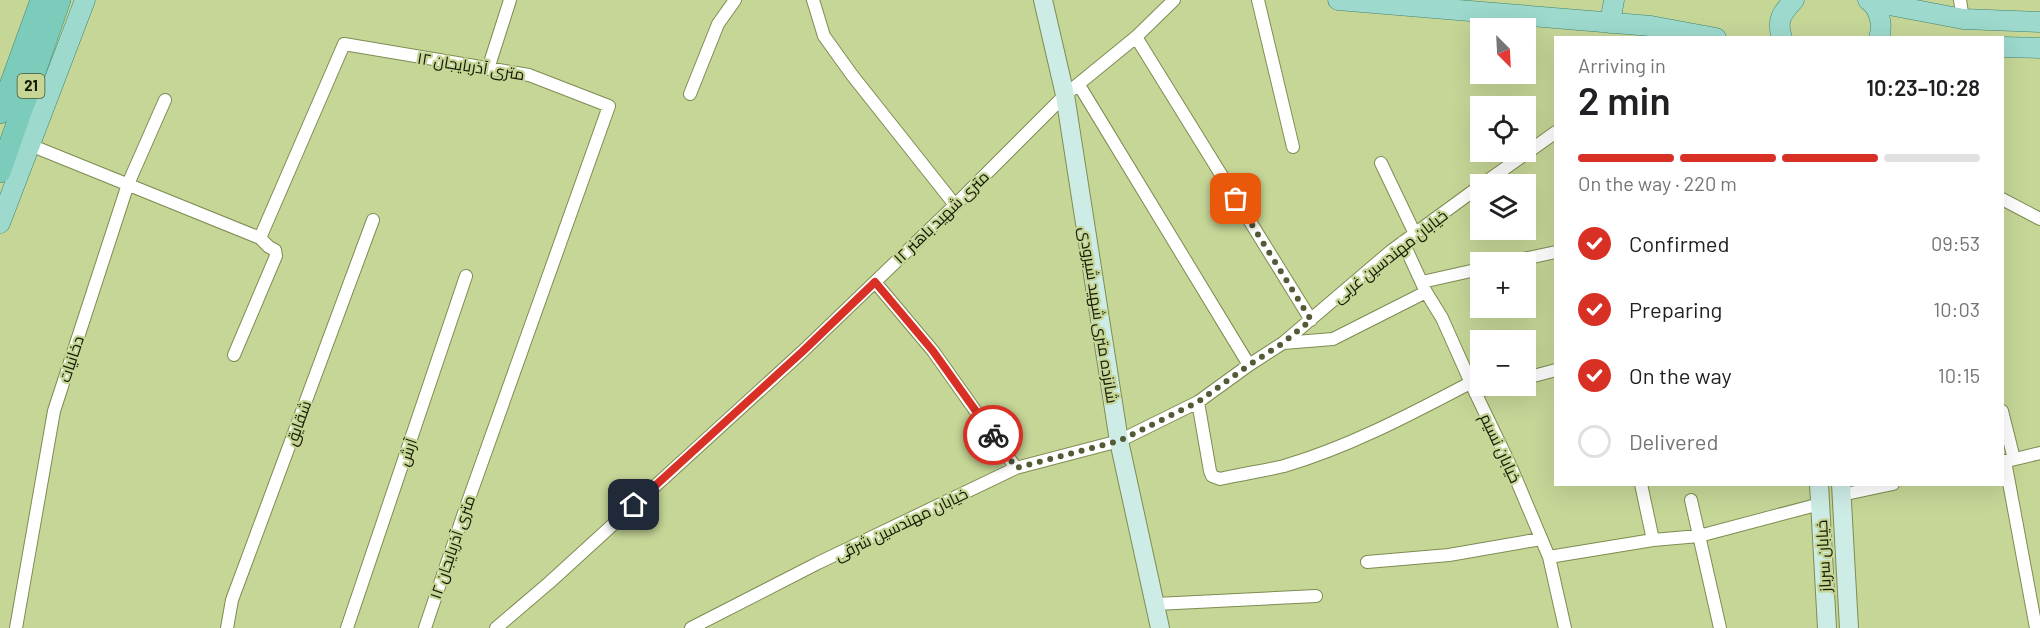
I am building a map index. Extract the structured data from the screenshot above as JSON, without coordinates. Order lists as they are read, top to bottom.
{
  "streets": {
    "highway": ["21"],
    "main road": ["شانزده متری شهید شیرودی", "خیابان سرباز"],
    "street": [
      "۱۲ متری آذربایجان",
      "۱۲ متری شهید باهنر",
      "خیابان مهندسین غربی",
      "دخانیات",
      "شقایق",
      "خیابان نسیم",
      "آرش",
      "خیابان مهندسین شرقی"
    ]
  },
  "crossings": [
    ["۱۲ متری شهید باهنر", "شانزده متری شهید شیرودی"],
    ["خیابان مهندسین غربی", "شانزده متری شهید شیرودی"],
    ["خیابان مهندسین غربی", "خیابان نسیم"],
    ["خیابان مهندسین غربی", "خیابان مهندسین شرقی"],
    ["شانزده متری شهید شیرودی", "خیابان مهندسین شرقی"]
  ],
  "north": "bottom right",
  "page": {
    "map_buttons": ["+", "−"],
    "heading": ["2 min", "Arriving in", "10:23–10:28"],
    "bar": "On the way · 220 m",
    "list": [
      ["Confirmed", "09:53"],
      ["Preparing", "10:03"],
      ["On the way", "10:15"],
      "Delivered"
    ]
  }
}
